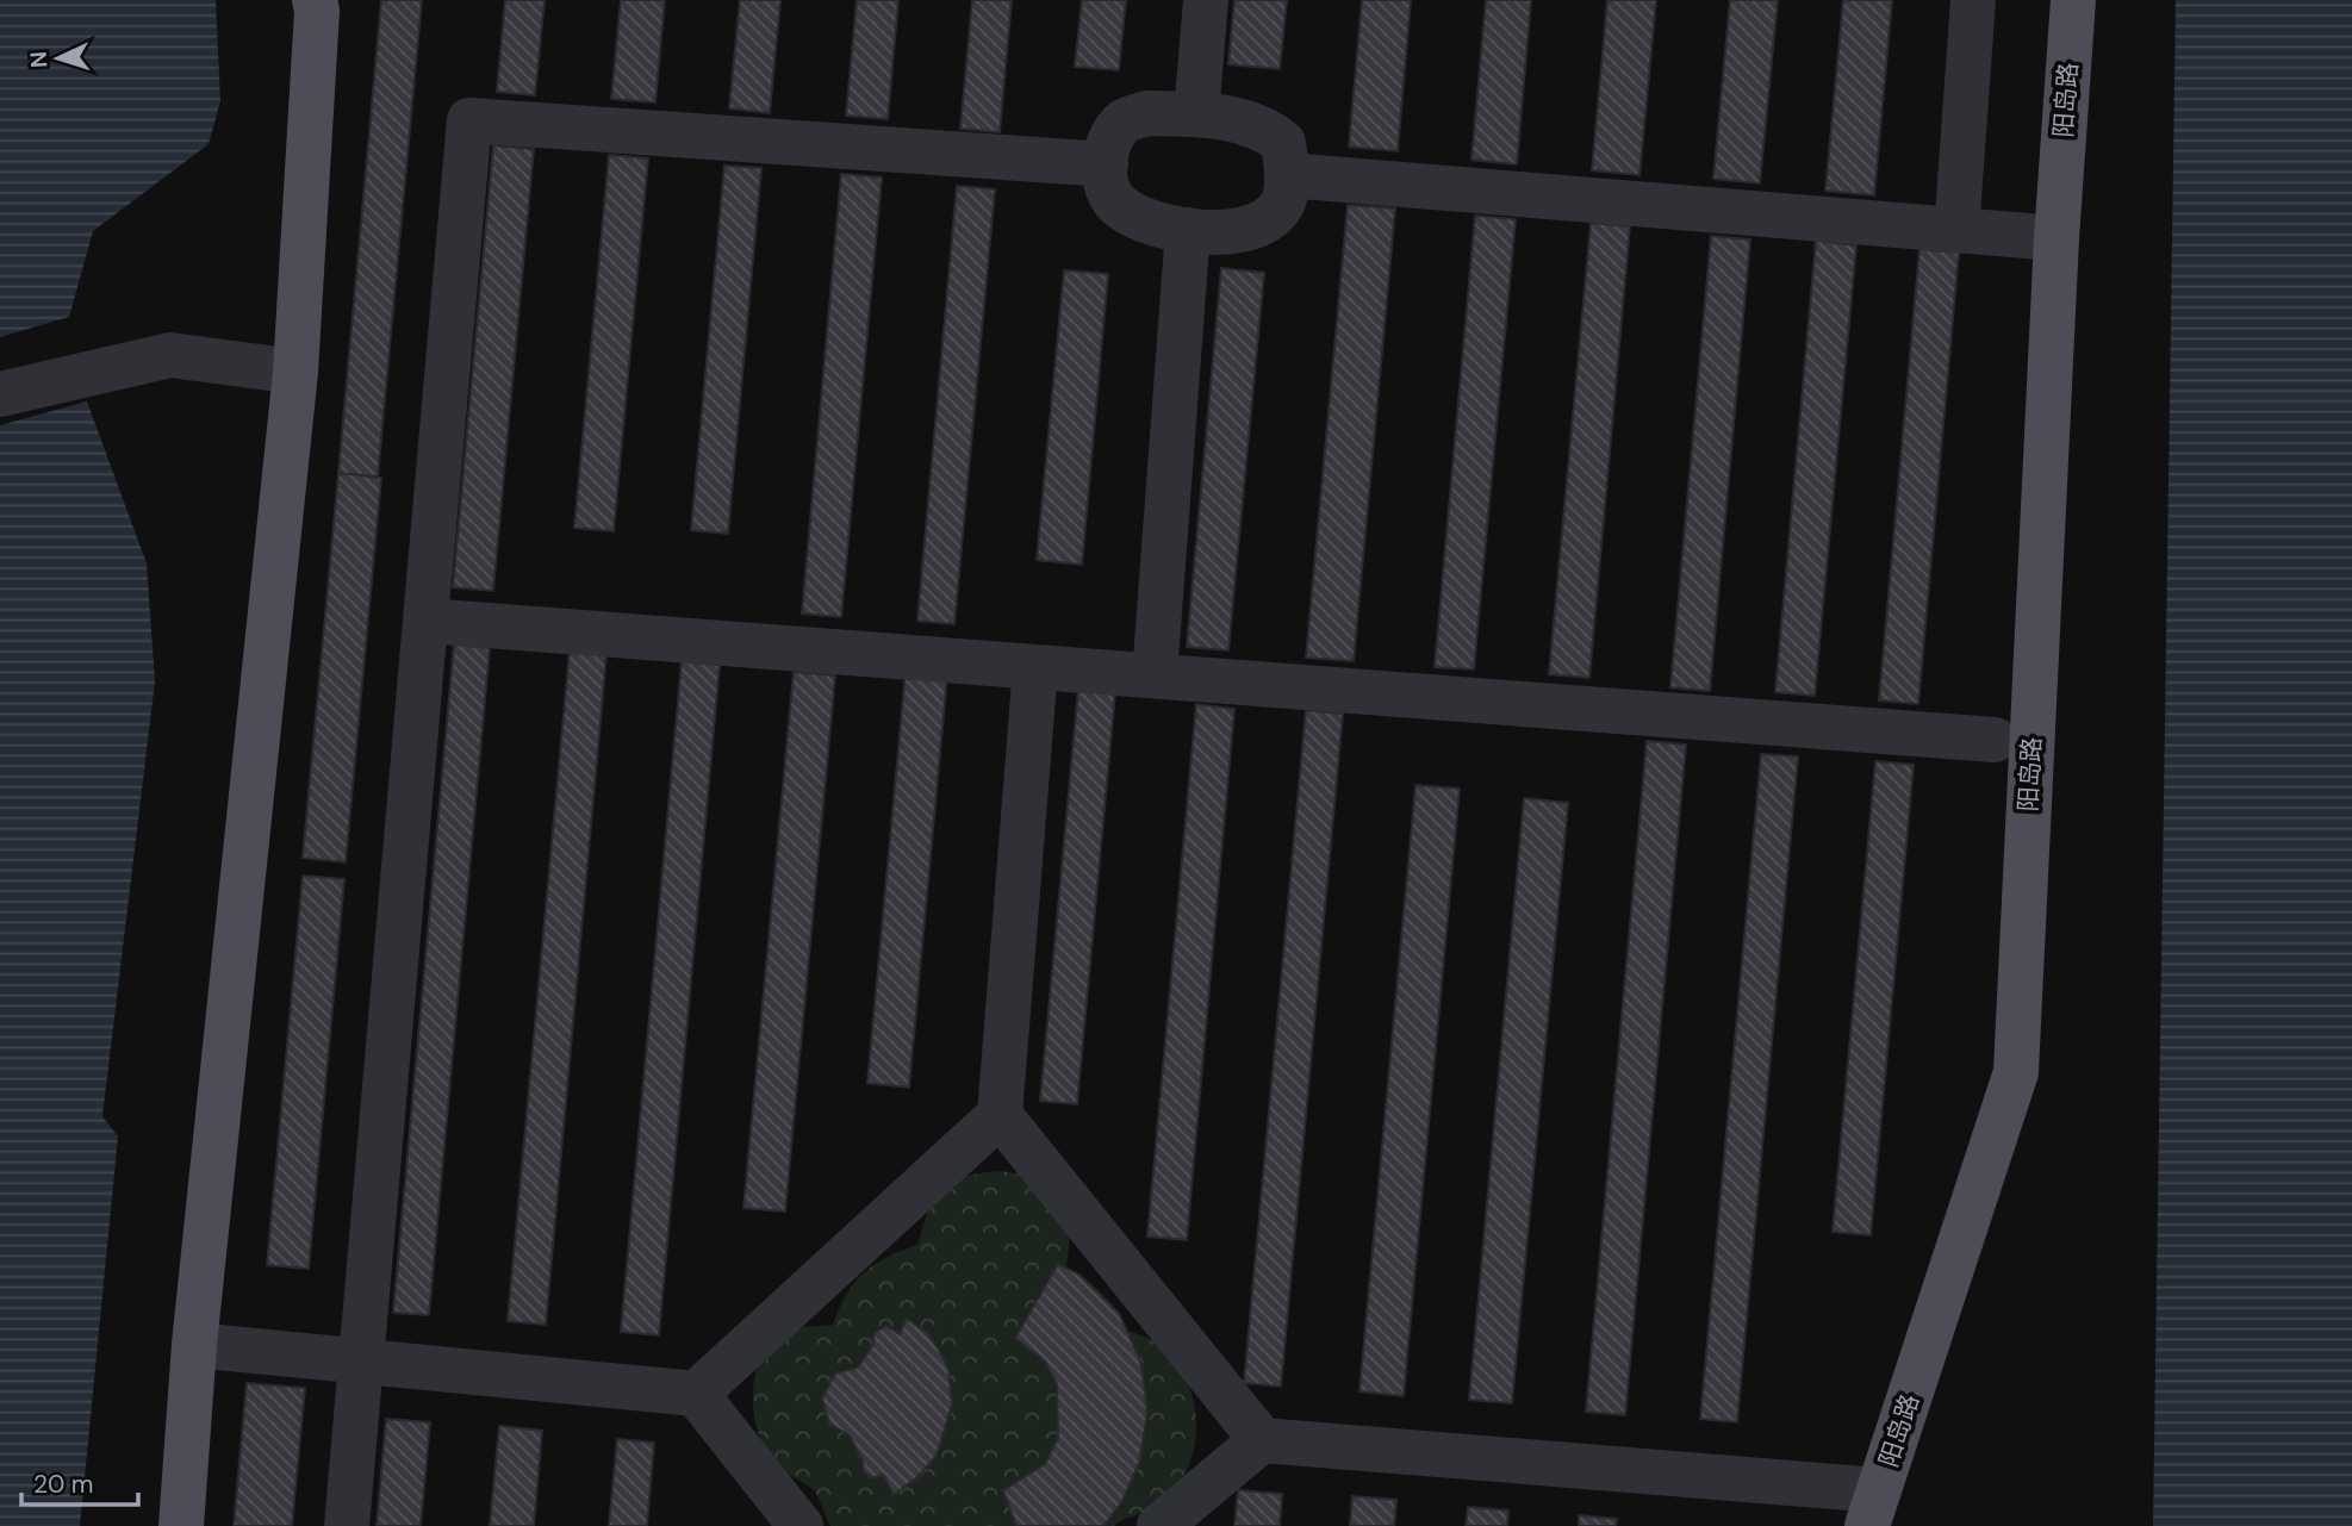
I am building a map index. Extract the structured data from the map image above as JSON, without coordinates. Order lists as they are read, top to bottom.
{
  "streets": {
    "main road": ["阳岛路"]
  },
  "scale_bar": "20 m",
  "north": "left"
}
